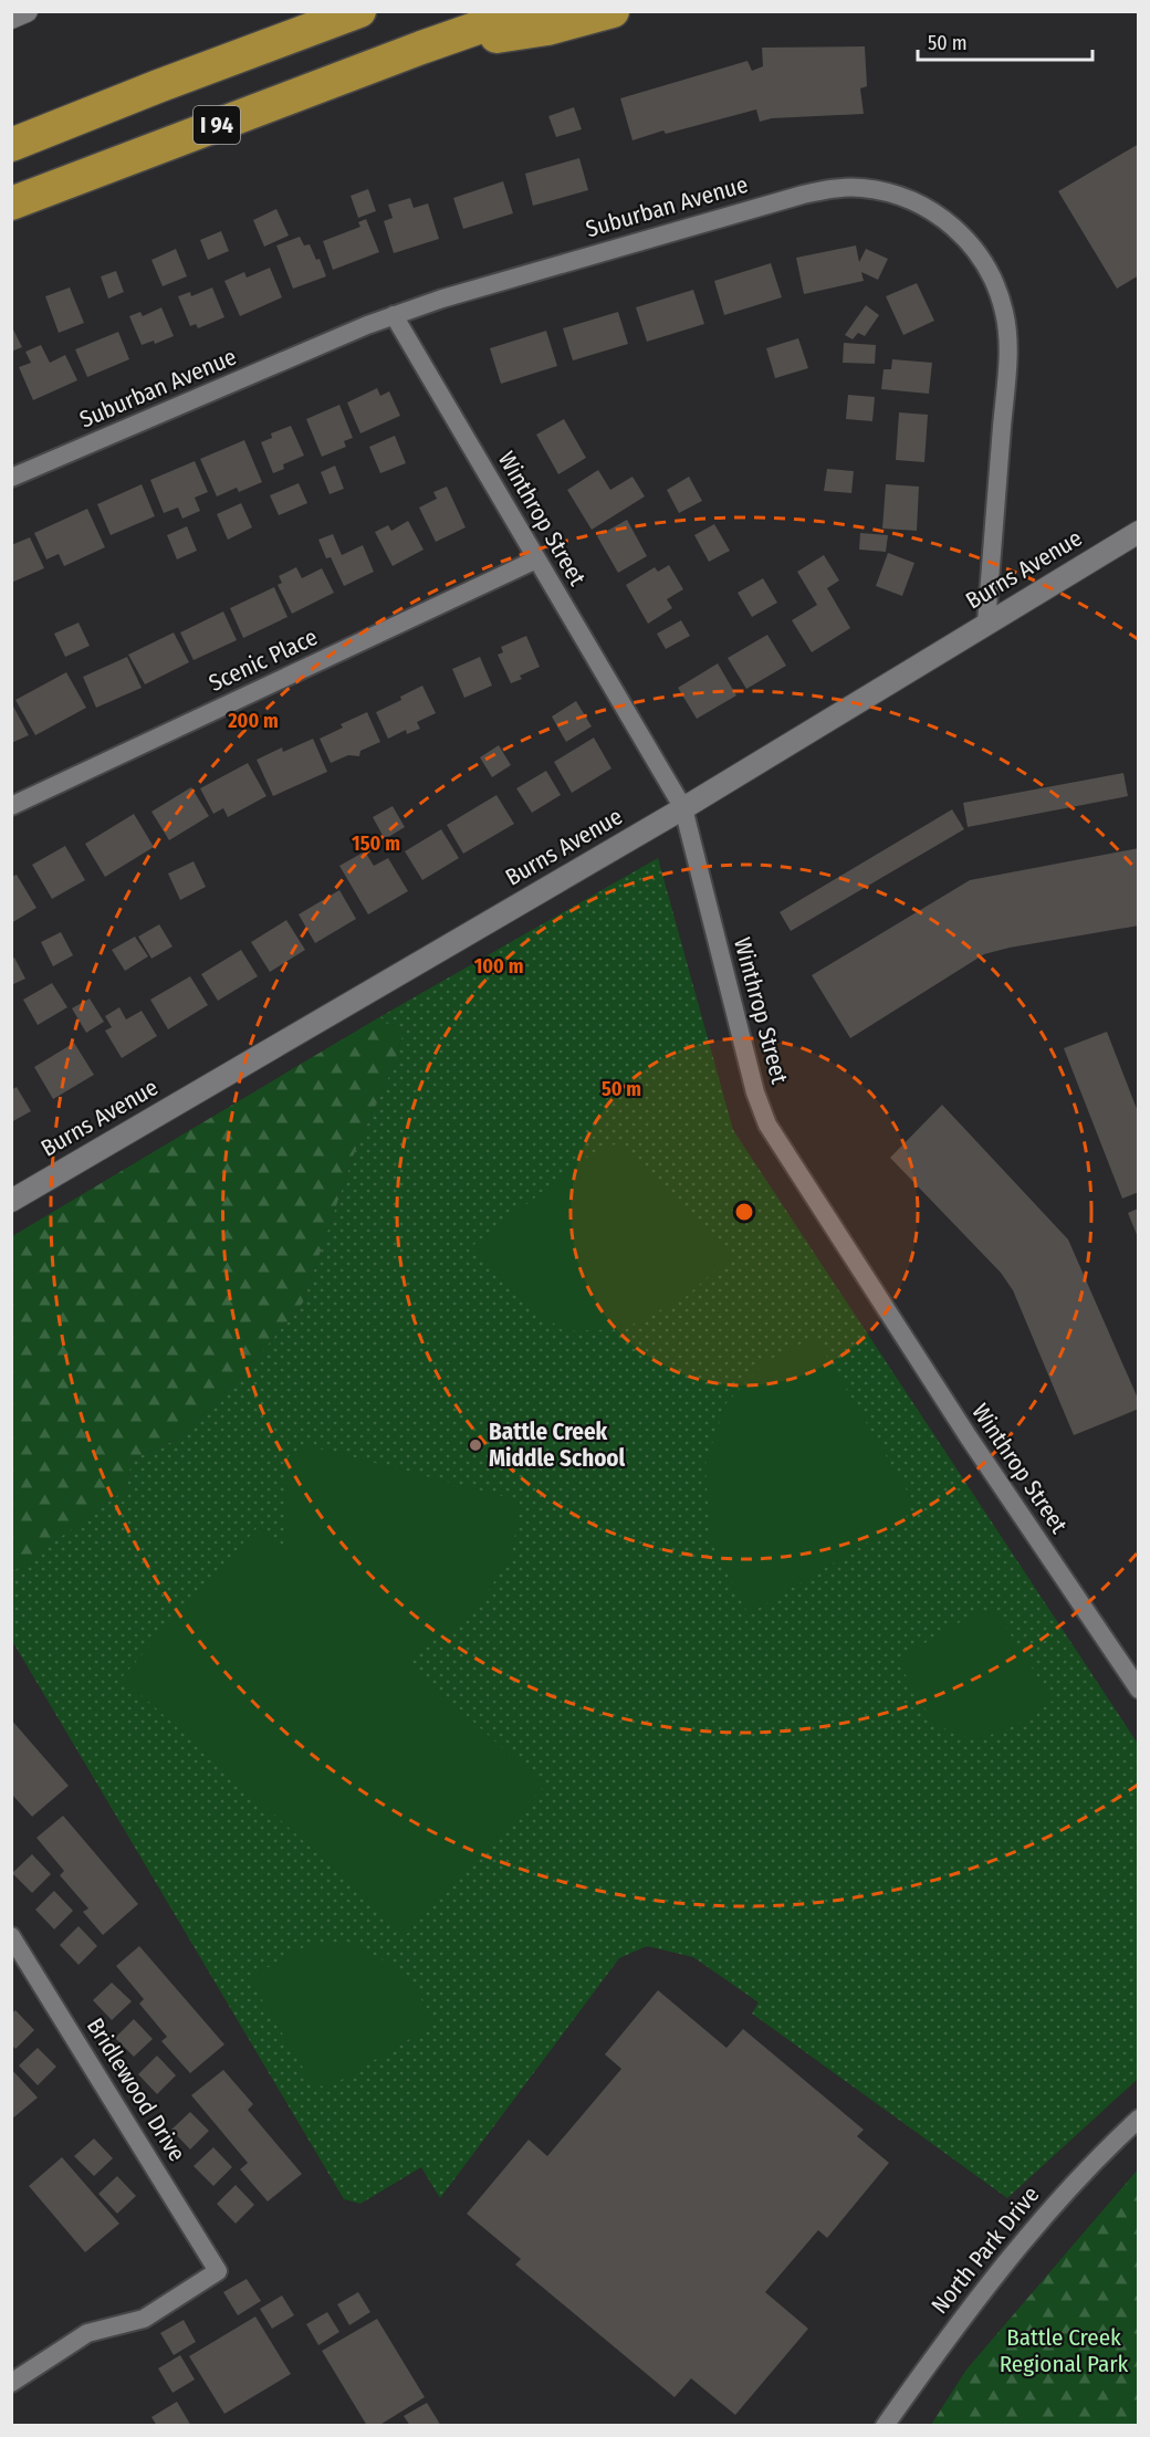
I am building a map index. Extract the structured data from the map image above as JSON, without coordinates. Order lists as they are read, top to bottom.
{
  "streets": {
    "highway": ["I 94"],
    "street": [
      "Suburban Avenue",
      "Winthrop Street",
      "Burns Avenue",
      "Scenic Place",
      "Bridlewood Drive",
      "North Park Drive"
    ]
  },
  "crossings": [
    ["Suburban Avenue", "Winthrop Street"],
    ["Suburban Avenue", "Burns Avenue"],
    ["Winthrop Street", "Burns Avenue"],
    ["Winthrop Street", "Scenic Place"]
  ],
  "parks": ["Battle Creek Regional Park"],
  "places": ["Battle Creek Middle School"],
  "scale_bar": "50 m",
  "rings": [
    "200 m",
    "150 m",
    "100 m",
    "50 m"
  ]
}
